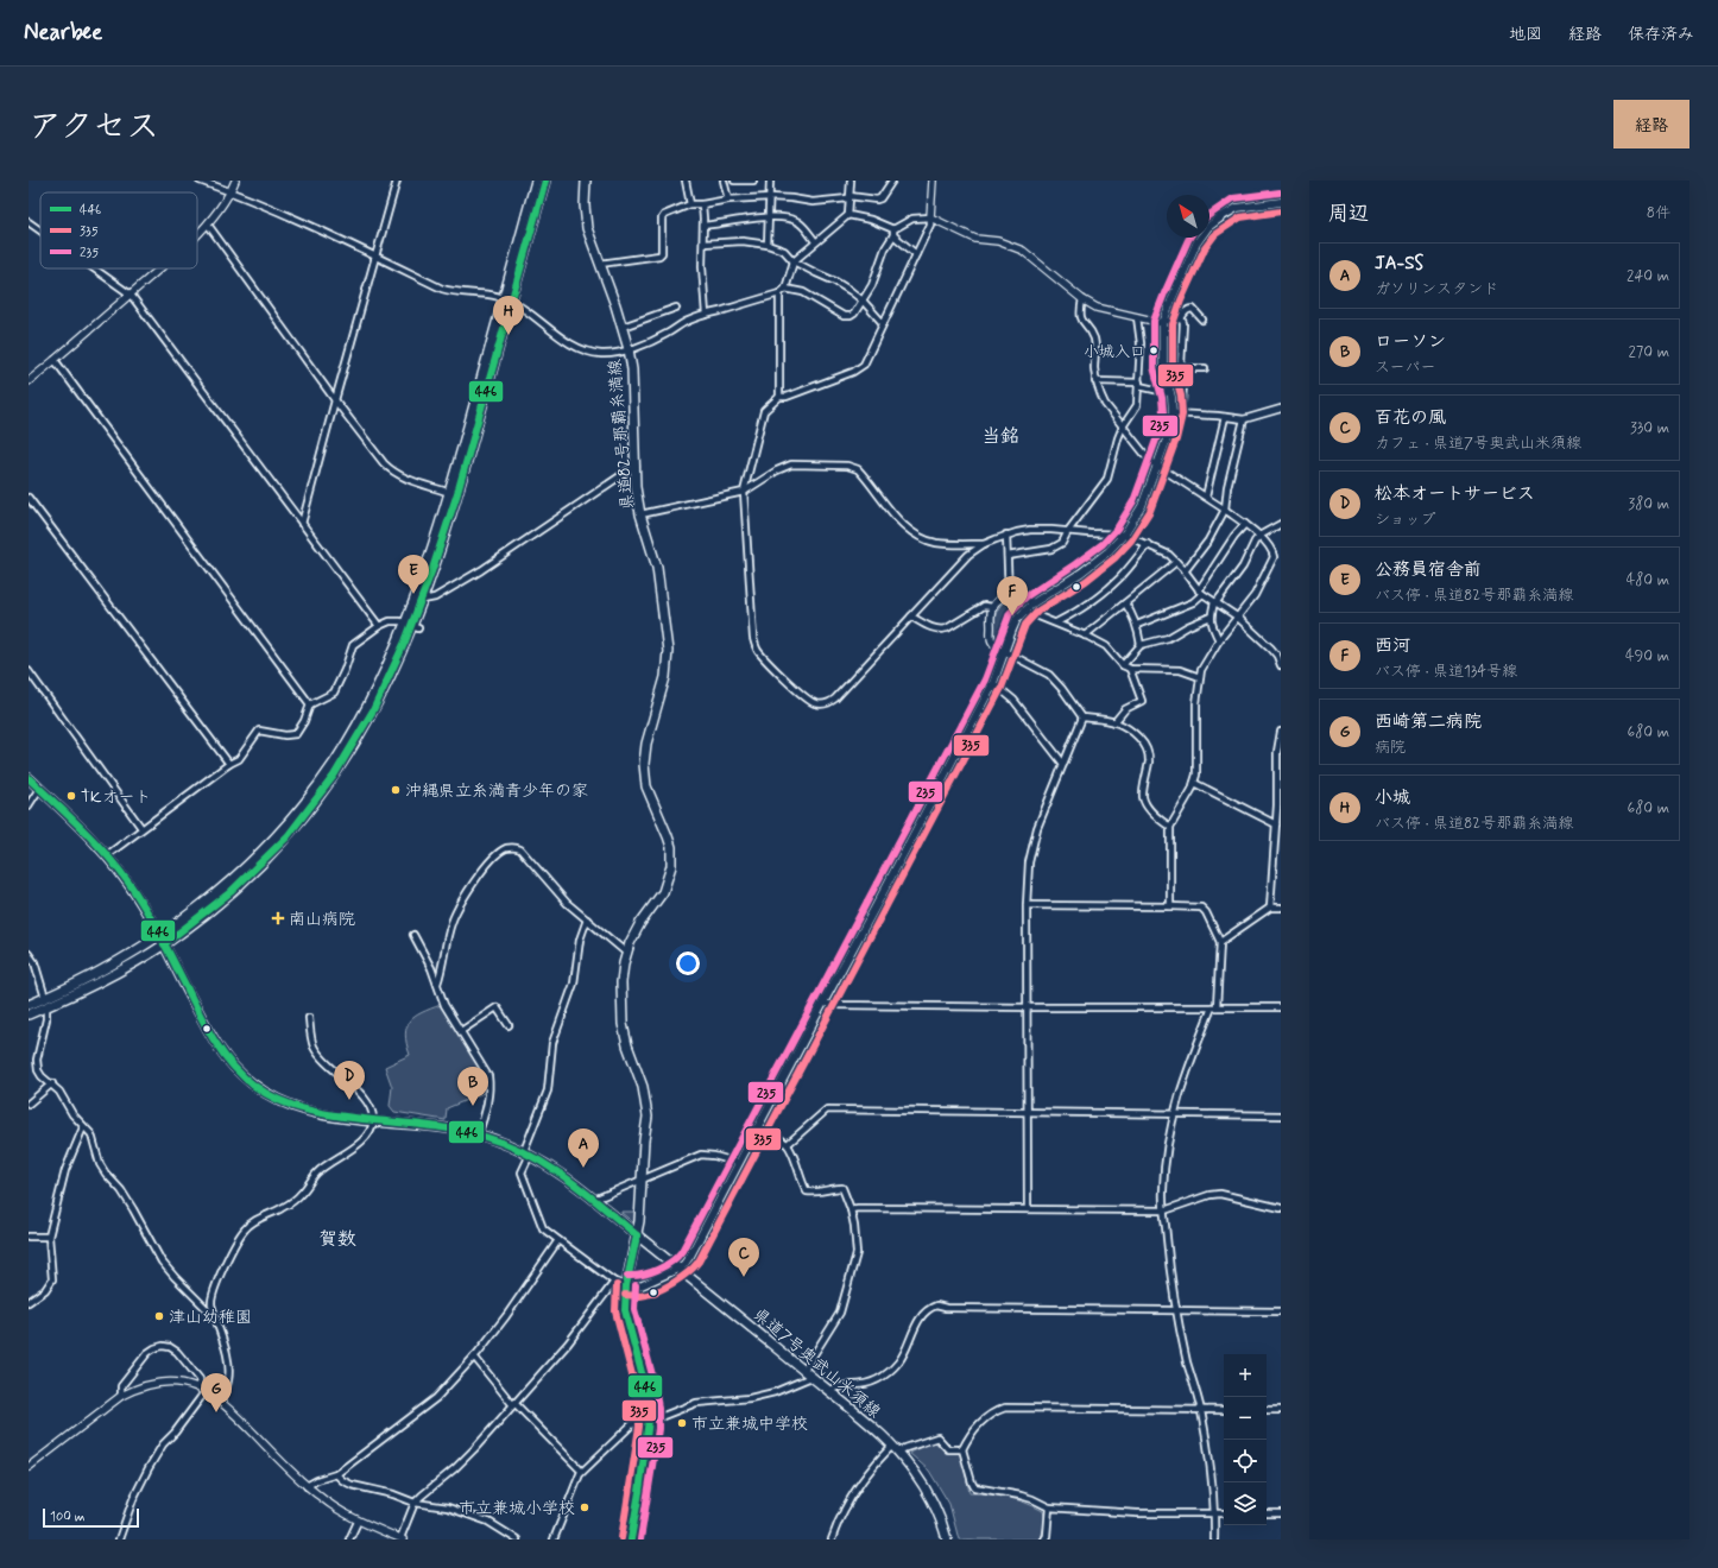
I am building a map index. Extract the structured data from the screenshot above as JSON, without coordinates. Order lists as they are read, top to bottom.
{
  "streets": {
    "main road": ["県道82号那覇糸満線", "県道7号奥武山米須線"]
  },
  "crossings": [
    ["県道82号那覇糸満線", "県道7号奥武山米須線"]
  ],
  "districts": ["当銘", "賀数"],
  "places": {
    "other": [
      "小城入口",
      "沖縄県立糸満青少年の家",
      "TKオート",
      "津山幼稚園",
      "市立兼城中学校",
      "市立兼城小学校"
    ],
    "health": ["南山病院"]
  },
  "lines": ["transit line 446", "transit line 235", "transit line 335"],
  "legend": ["446", "335", "235"],
  "scale_bar": "100 m",
  "north": "top left",
  "page": {
    "header": "Nearbee",
    "nav": ["地図", "経路", "保存済み"],
    "title": "アクセス",
    "buttons": "経路",
    "heading": ["周辺", "8件"],
    "list": [
      {
        "mark": "A",
        "name": "JA-SS",
        "note": "ガソリンスタンド",
        "value": "240 m"
      },
      {
        "mark": "B",
        "name": "ローソン",
        "note": "スーパー",
        "value": "270 m"
      },
      {
        "mark": "C",
        "name": "百花の風",
        "note": "カフェ · 県道7号奥武山米須線",
        "value": "330 m"
      },
      {
        "mark": "D",
        "name": "松本オートサービス",
        "note": "ショップ",
        "value": "380 m"
      },
      {
        "mark": "E",
        "name": "公務員宿舎前",
        "note": "バス停 · 県道82号那覇糸満線",
        "value": "480 m"
      },
      {
        "mark": "F",
        "name": "西河",
        "note": "バス停 · 県道134号線",
        "value": "490 m"
      },
      {
        "mark": "G",
        "name": "西崎第二病院",
        "note": "病院",
        "value": "680 m"
      },
      {
        "mark": "H",
        "name": "小城",
        "note": "バス停 · 県道82号那覇糸満線",
        "value": "680 m"
      }
    ],
    "pins": [
      "H",
      "E",
      "F",
      "D",
      "B",
      "A",
      "C",
      "G"
    ],
    "map_buttons": ["+", "−"],
    "scale": "100 m"
  }
}
